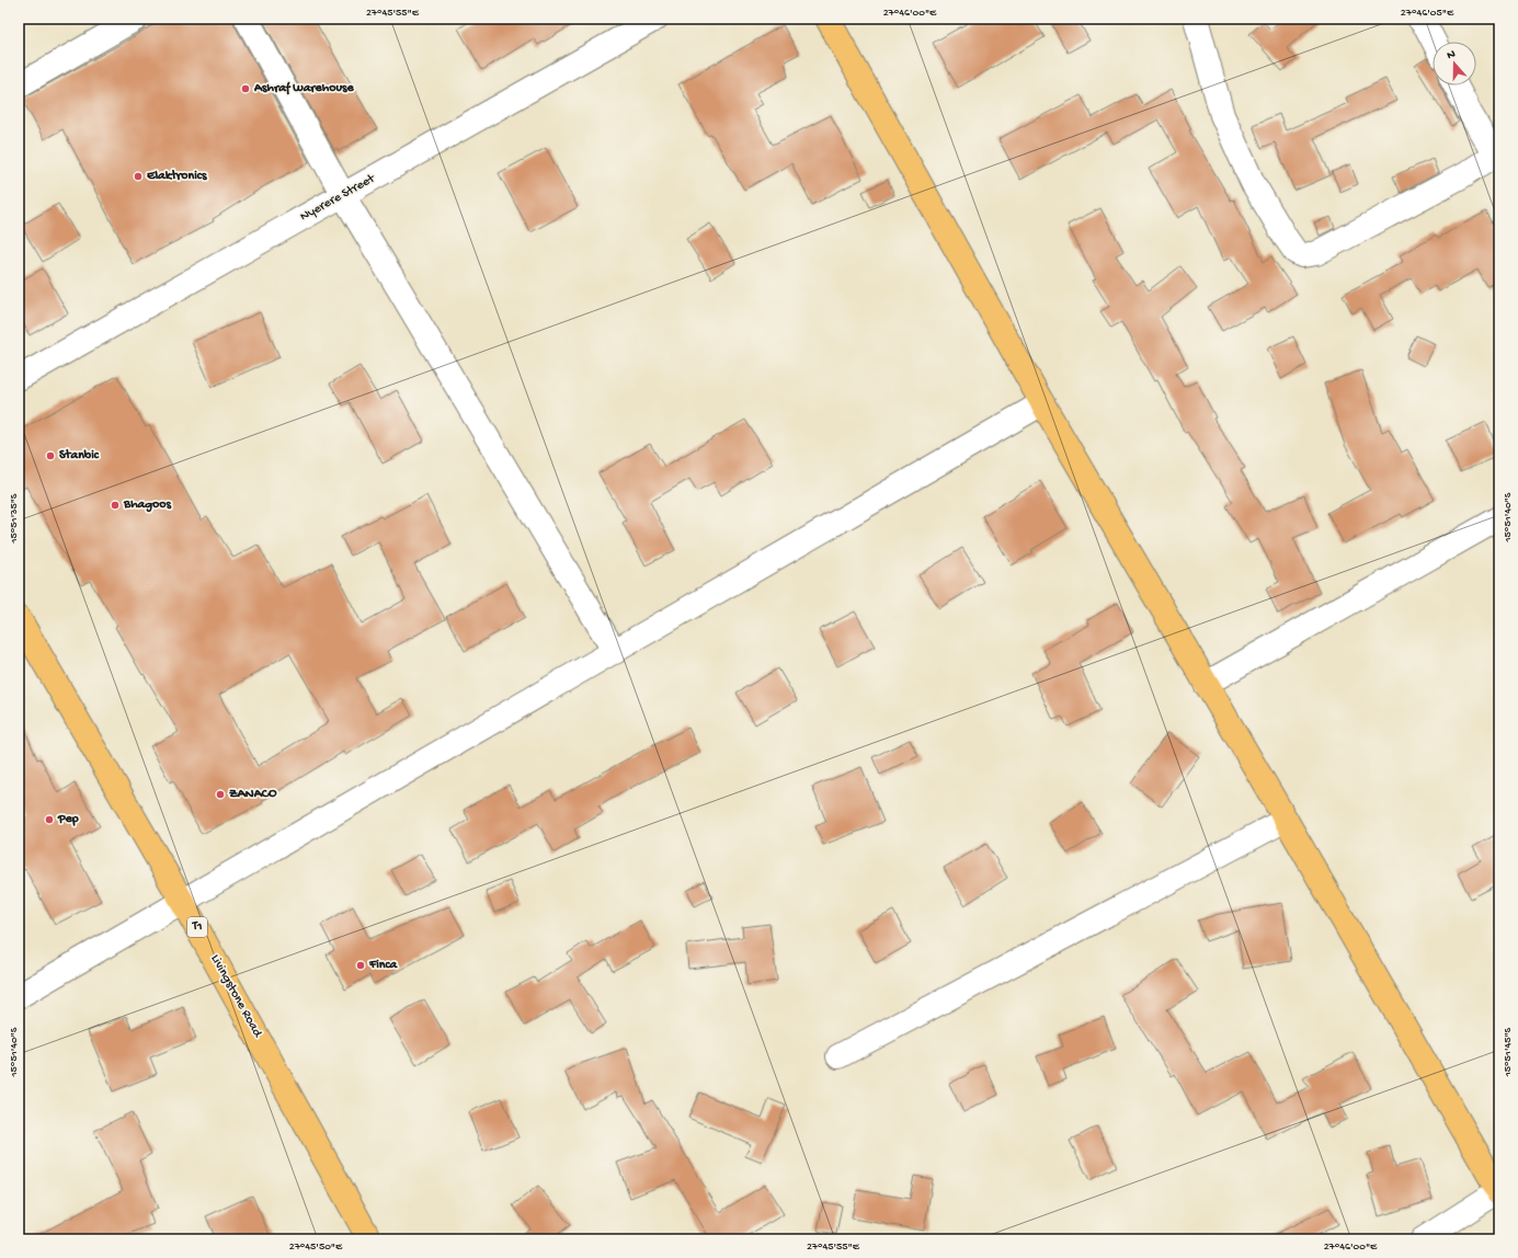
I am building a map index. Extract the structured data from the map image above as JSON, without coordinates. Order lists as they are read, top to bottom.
{
  "streets": {
    "main road": ["T1", "Livingstone Road"],
    "street": ["Nyerere Street"]
  },
  "places": [
    "Ashraf warehouse",
    "Elaktronics",
    "Stanbic",
    "Bhagoos",
    "ZANACO",
    "Pep",
    "Finca"
  ],
  "north": "top",
  "coordinates": [
    "27°45'55\"E",
    "27°46'00\"E",
    "27°46'05\"E",
    "15°51'40\"S",
    "15°51'35\"S",
    "15°51'45\"S",
    "27°45'50\"E"
  ]
}
